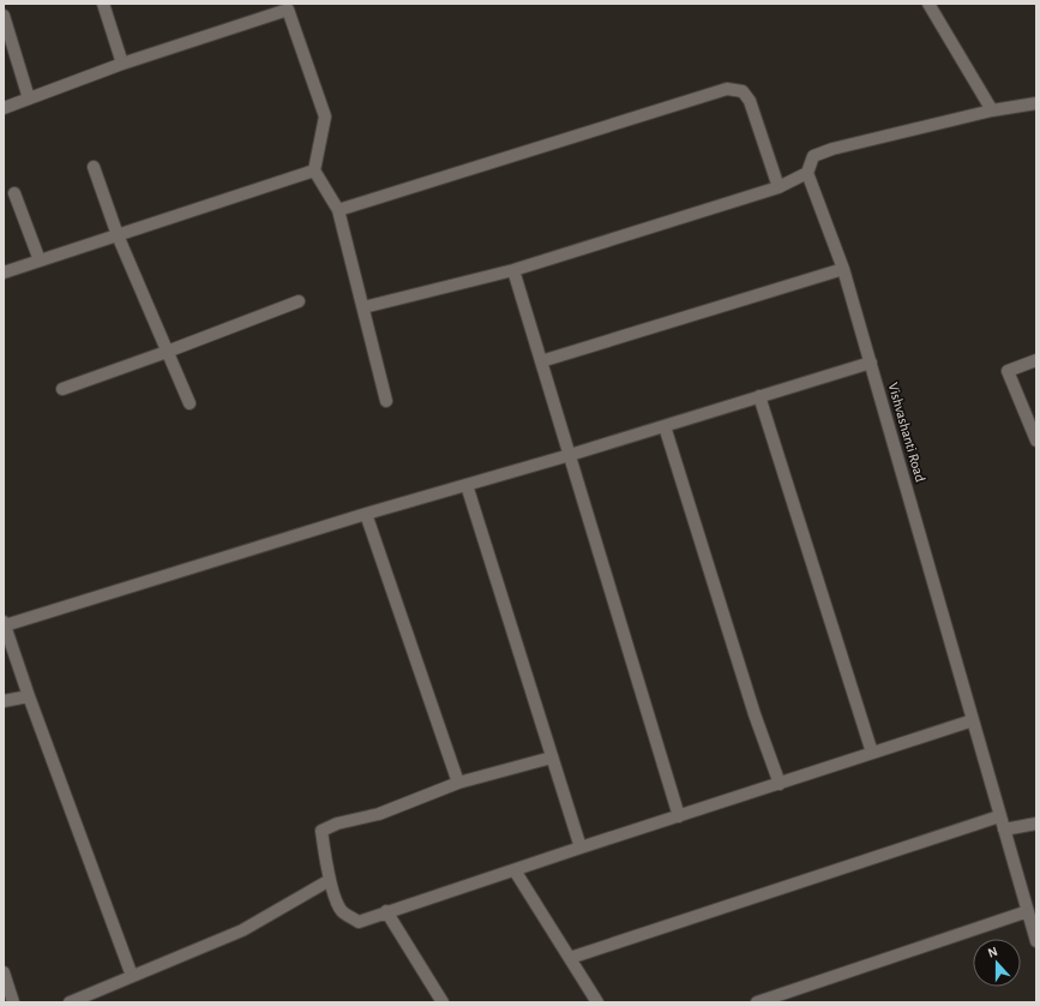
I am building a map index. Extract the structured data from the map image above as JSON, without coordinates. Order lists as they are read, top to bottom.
{
  "streets": {
    "street": ["Vishvashanti Road"]
  },
  "north": "top"
}
